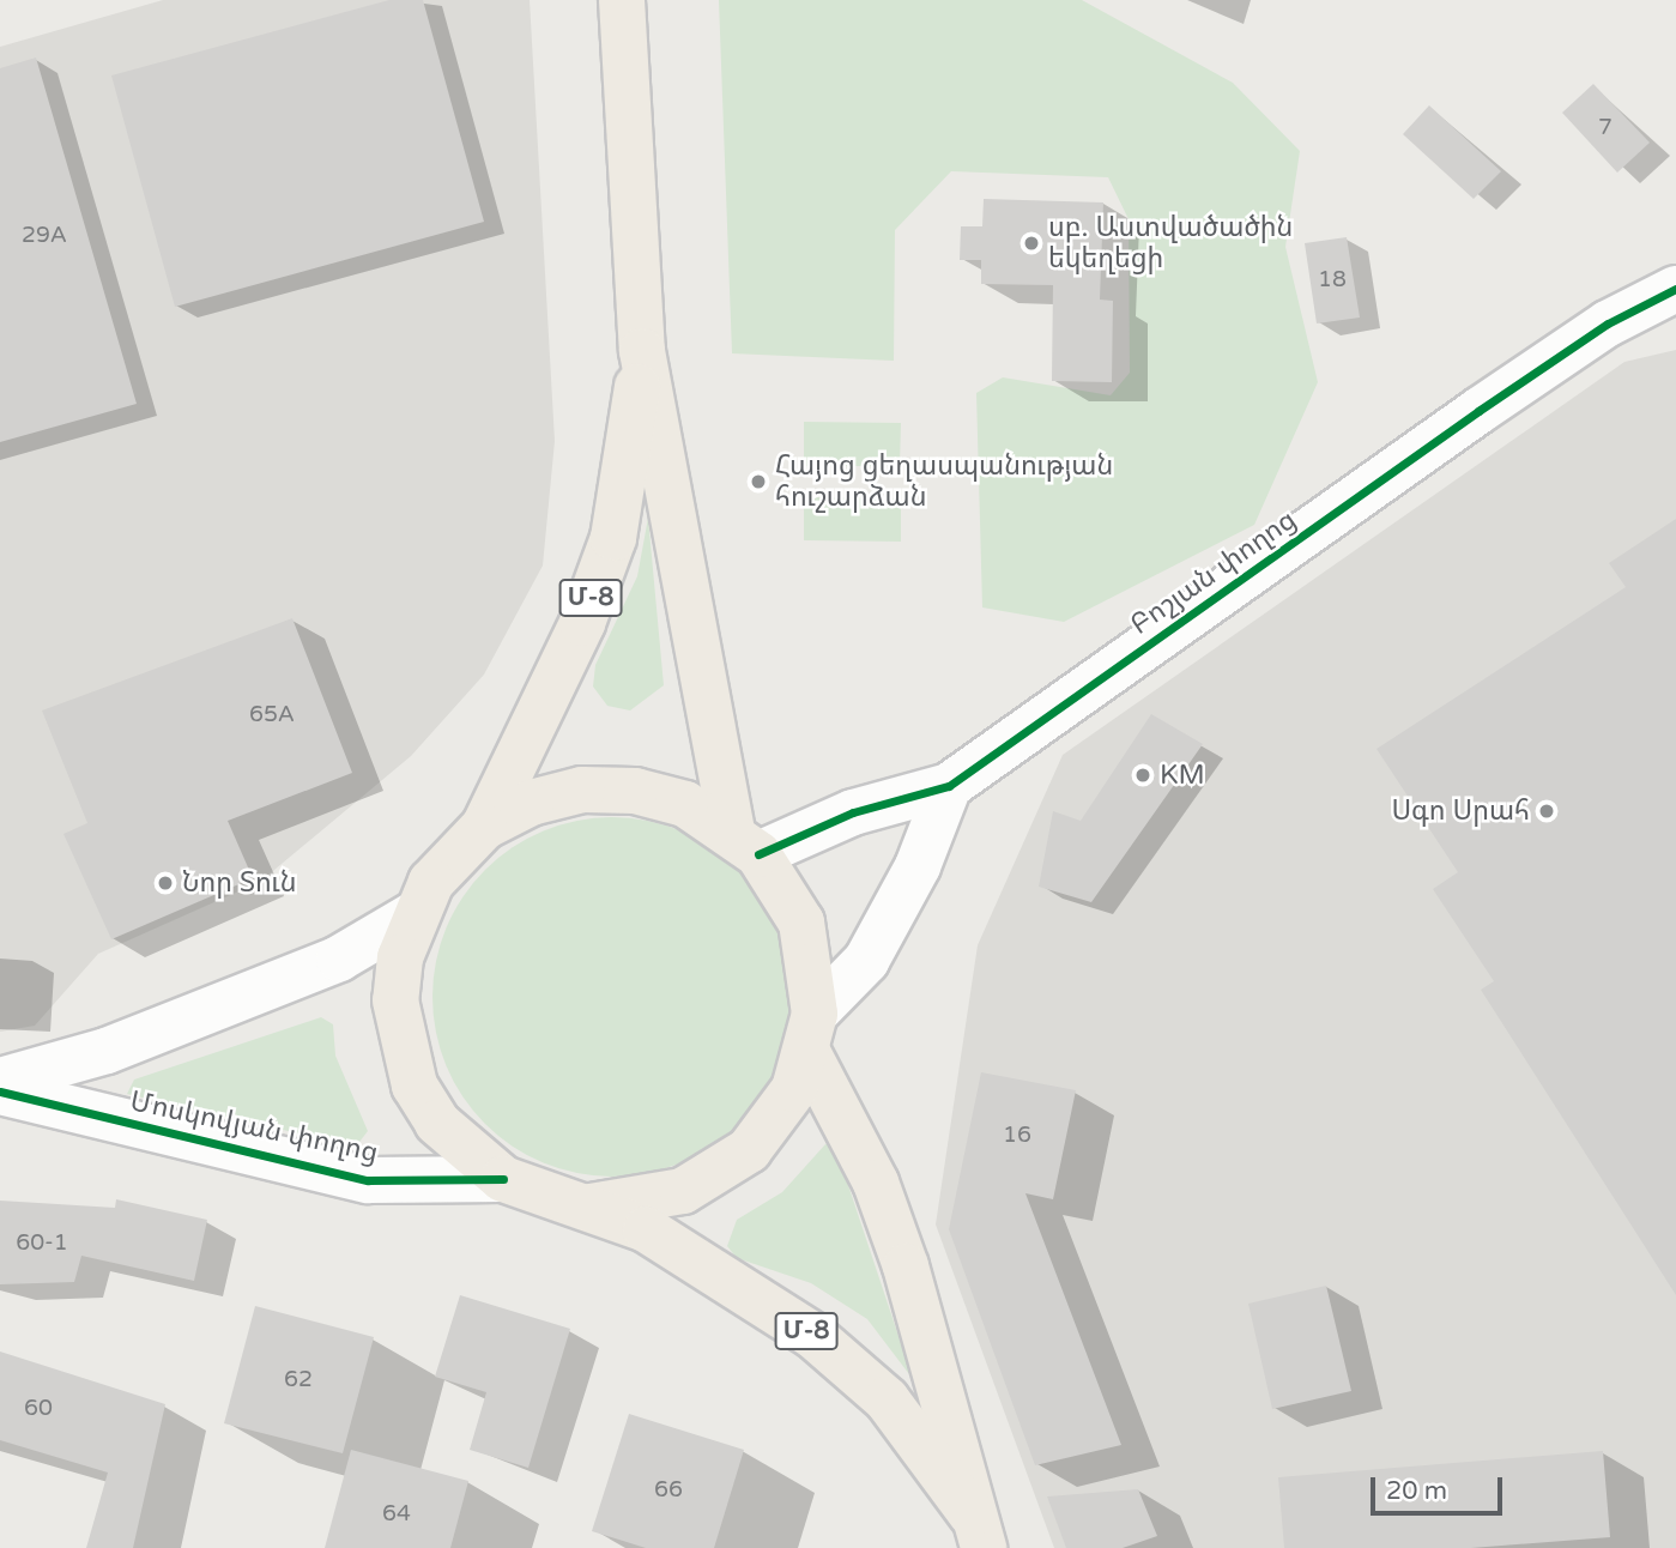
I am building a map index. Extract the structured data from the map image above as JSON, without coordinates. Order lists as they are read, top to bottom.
{
  "streets": {
    "highway": ["Մ-8"],
    "street": ["Բոշյան փողոց", "Մոսկովյան փողոց"]
  },
  "crossings": [
    ["Բոշյան փողոց", "Մ-8"]
  ],
  "places": [
    "սբ. Աստվածածին եկեղեցի",
    "Հայոց ցեղասպանության հուշարձան",
    "KM",
    "Սգո Սրահ",
    "Նոր Տուն"
  ],
  "house_numbers": [
    "7",
    "29A",
    "18",
    "65A",
    "16",
    "60-1",
    "62",
    "60",
    "66",
    "64"
  ],
  "scale_bar": "20 m"
}
